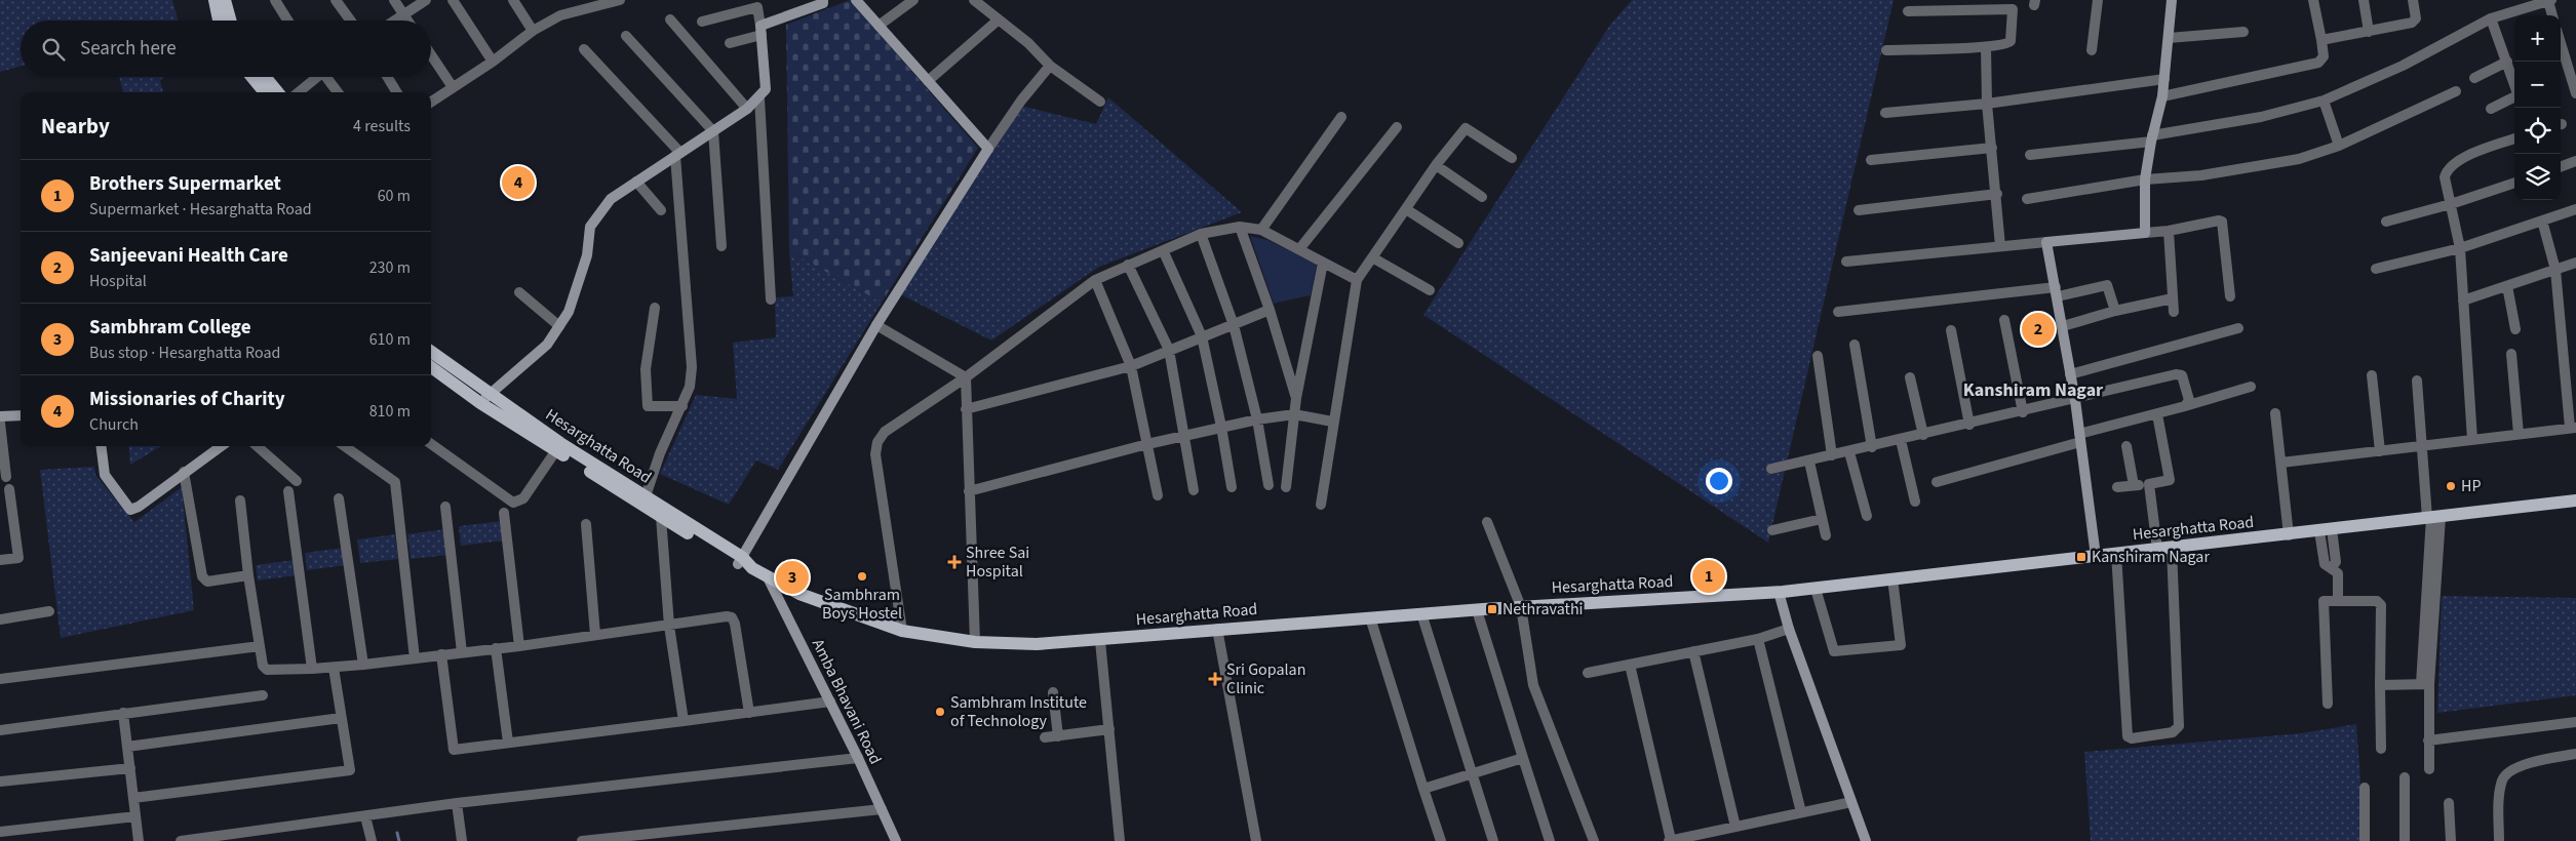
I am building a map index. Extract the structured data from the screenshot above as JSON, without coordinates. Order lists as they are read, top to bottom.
{
  "streets": {
    "main road": ["Hesarghatta Road"],
    "street": ["Amba Bhavani Road"]
  },
  "crossings": [
    ["Hesarghatta Road", "Amba Bhavani Road"]
  ],
  "districts": ["Kanshiram Nagar"],
  "places": {
    "other": ["HP", "Sambhram Boys Hostel", "Sambhram Institute of Technology"],
    "transit": ["Kanshiram Nagar", "Nethravathi"],
    "health": ["Shree Sai Hospital", "Sri Gopalan Clinic"]
  },
  "page": {
    "map_buttons": ["+", "−"],
    "search": "Search here",
    "heading": ["Nearby", "4 results"],
    "list": [
      {
        "mark": "1",
        "name": "Brothers Supermarket",
        "note": "Supermarket · Hesarghatta Road",
        "value": "60 m"
      },
      {
        "mark": "2",
        "name": "Sanjeevani Health Care",
        "note": "Hospital",
        "value": "230 m"
      },
      {
        "mark": "3",
        "name": "Sambhram College",
        "note": "Bus stop · Hesarghatta Road",
        "value": "610 m"
      },
      {
        "mark": "4",
        "name": "Missionaries of Charity",
        "note": "Church",
        "value": "810 m"
      }
    ],
    "pins": [
      "4",
      "2",
      "1",
      "3"
    ]
  }
}
